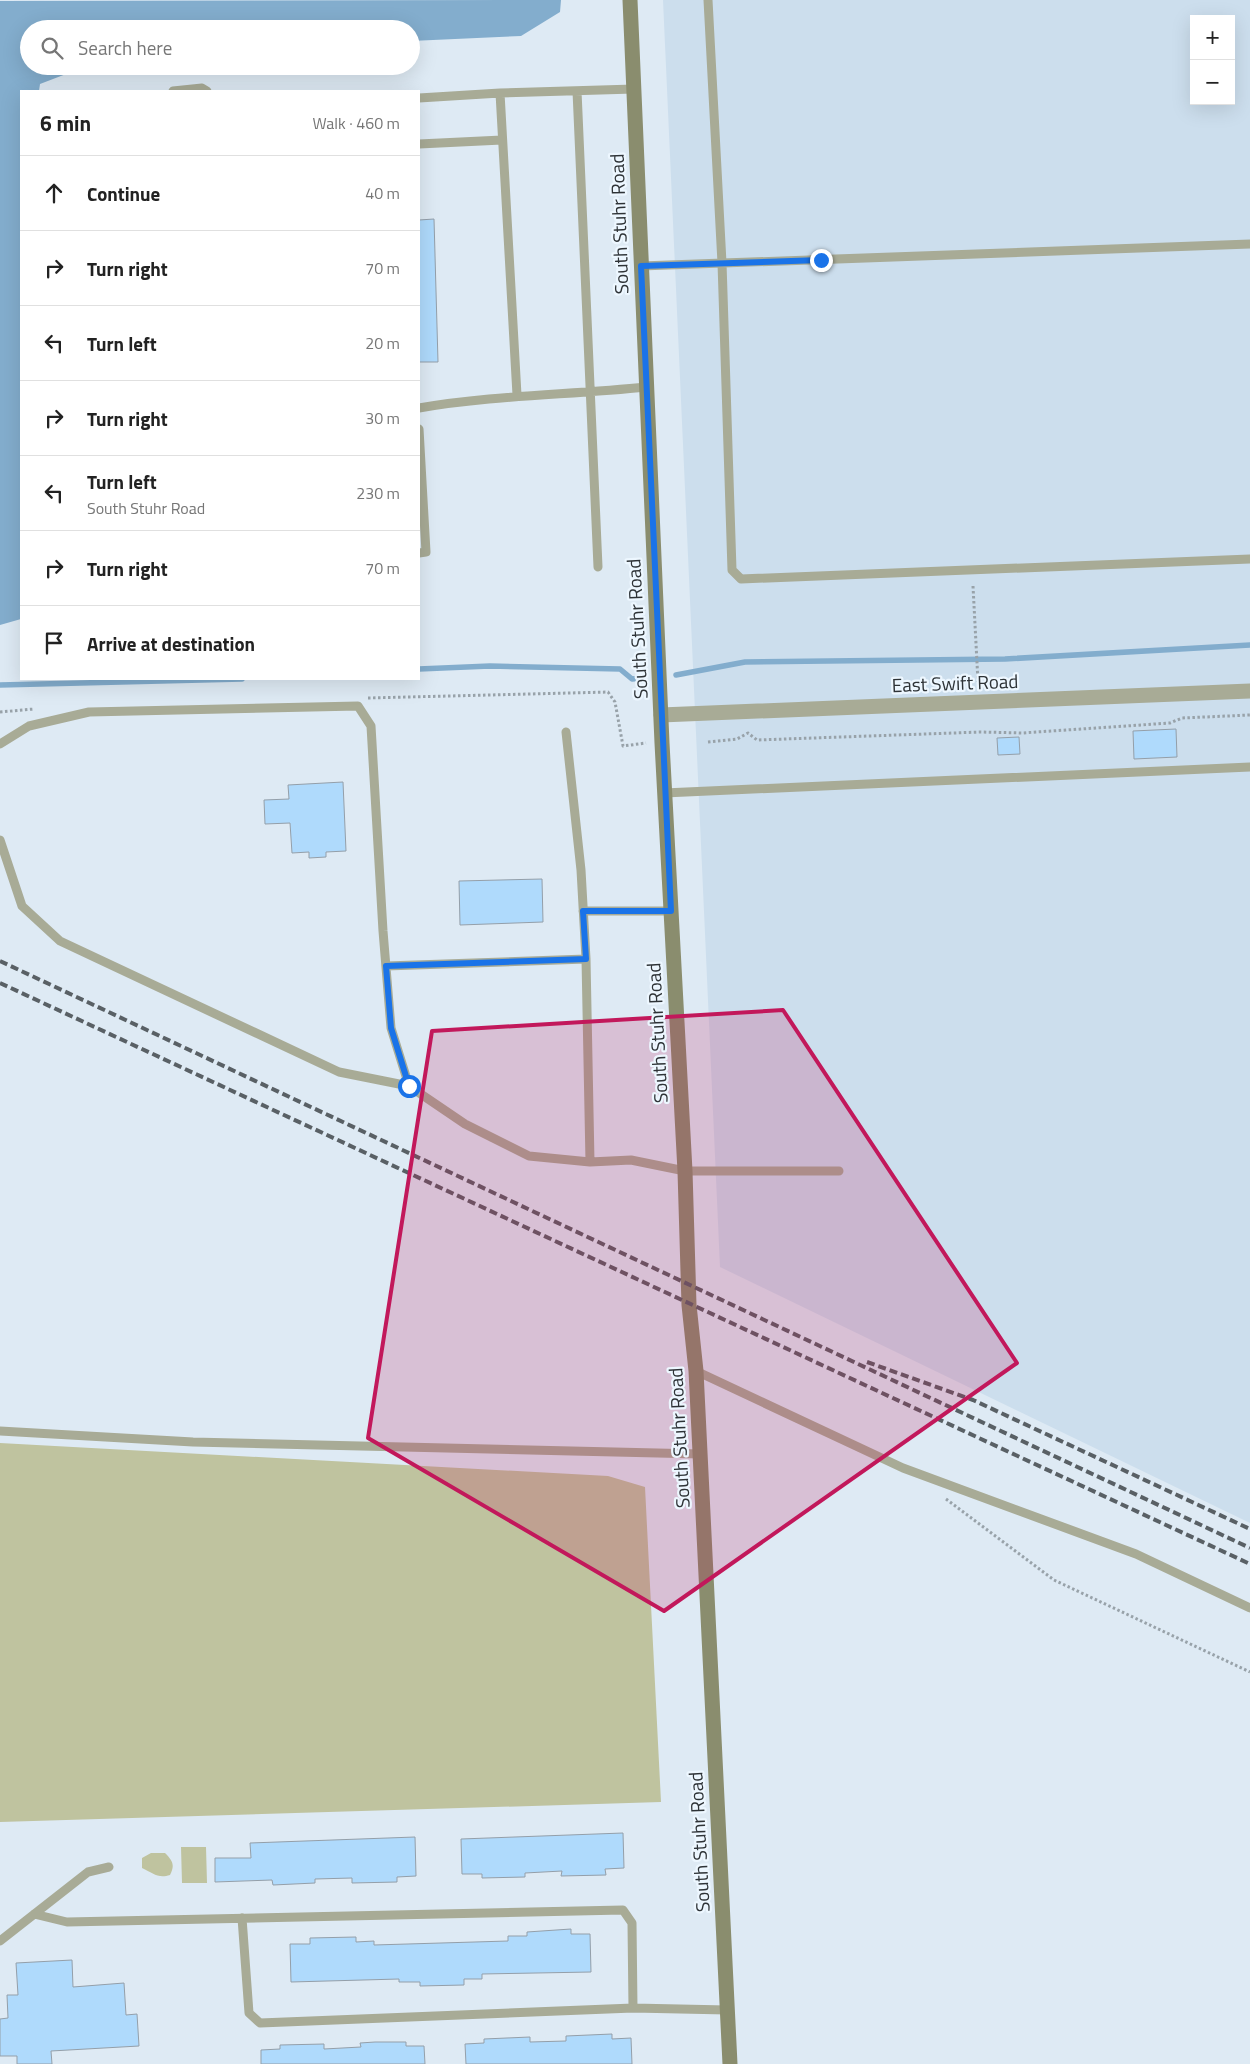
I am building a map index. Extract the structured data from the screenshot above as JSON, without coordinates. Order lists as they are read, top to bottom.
{
  "streets": {
    "main road": ["South Stuhr Road"],
    "street": ["East Swift Road"]
  },
  "crossings": [
    ["South Stuhr Road", "East Swift Road"]
  ],
  "page": {
    "map_buttons": ["+", "−"],
    "search": "Search here",
    "heading": ["6 min", "Walk · 460 m"],
    "list": [
      ["Continue", "40 m"],
      ["Turn right", "70 m"],
      ["Turn left", "20 m"],
      ["Turn right", "30 m"],
      ["Turn left", "South Stuhr Road", "230 m"],
      ["Turn right", "70 m"],
      "Arrive at destination"
    ]
  }
}
